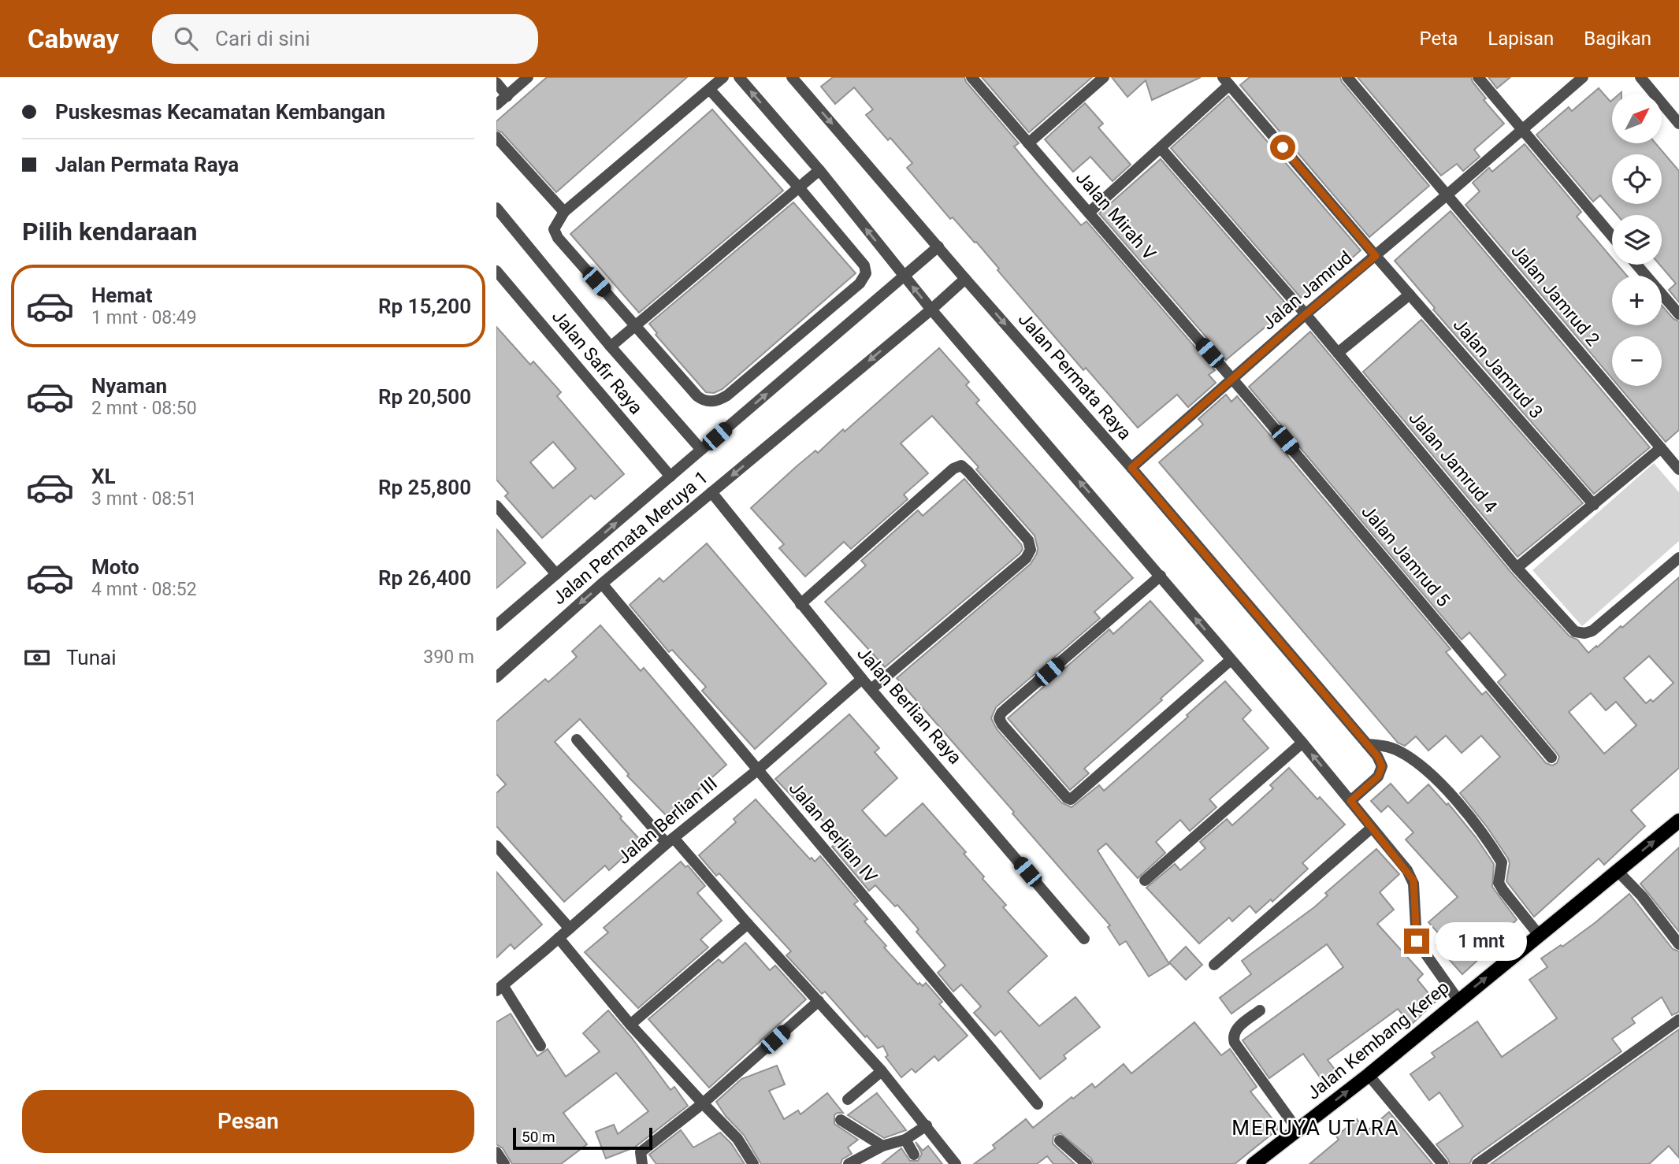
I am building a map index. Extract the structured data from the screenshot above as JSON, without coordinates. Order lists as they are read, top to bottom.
{
  "streets": {
    "main road": ["Jalan Kembang Kerep"],
    "street": [
      "Jalan Mirah V",
      "Jalan Jamrud",
      "Jalan Jamrud 2",
      "Jalan Safir Raya",
      "Jalan Jamrud 3",
      "Jalan Permata Raya",
      "Jalan Jamrud 4",
      "Jalan Permata Meruya 1",
      "Jalan Jamrud 5",
      "Jalan Berlian Raya",
      "Jalan Berlian III",
      "Jalan Berlian IV"
    ]
  },
  "crossings": [
    ["Jalan Mirah V", "Jalan Jamrud"],
    ["Jalan Mirah V", "Jalan Jamrud 5"],
    ["Jalan Jamrud", "Jalan Jamrud 2"],
    ["Jalan Jamrud", "Jalan Jamrud 3"],
    ["Jalan Jamrud", "Jalan Permata Raya"],
    ["Jalan Jamrud", "Jalan Jamrud 4"],
    ["Jalan Jamrud", "Jalan Jamrud 5"],
    ["Jalan Safir Raya", "Jalan Permata Meruya 1"],
    ["Jalan Permata Raya", "Jalan Permata Meruya 1"],
    ["Jalan Permata Meruya 1", "Jalan Berlian Raya"],
    ["Jalan Permata Meruya 1", "Jalan Berlian IV"],
    ["Jalan Berlian Raya", "Jalan Berlian III"],
    ["Jalan Berlian III", "Jalan Berlian IV"]
  ],
  "one_way": ["Jalan Kembang Kerep"],
  "districts": ["MERUYA UTARA"],
  "scale_bar": "50 m",
  "north": "top right",
  "page": {
    "header": "Cabway",
    "search": "Cari di sini",
    "nav": ["Peta", "Lapisan", "Bagikan"],
    "banner": ["Puskesmas Kecamatan Kembangan", "Jalan Permata Raya"],
    "map_buttons": ["+", "−"],
    "heading": "Pilih kendaraan",
    "list": [
      {
        "name": "Hemat",
        "note": "1 mnt · 08:49",
        "value": "Rp 15,200"
      },
      {
        "name": "Nyaman",
        "note": "2 mnt · 08:50",
        "value": "Rp 20,500"
      },
      {
        "name": "XL",
        "note": "3 mnt · 08:51",
        "value": "Rp 25,800"
      },
      {
        "name": "Moto",
        "note": "4 mnt · 08:52",
        "value": "Rp 26,400"
      }
    ],
    "pay": ["Tunai", "390 m"],
    "bubble": "1 mnt",
    "buttons": "Pesan",
    "scale": "50 m"
  }
}
